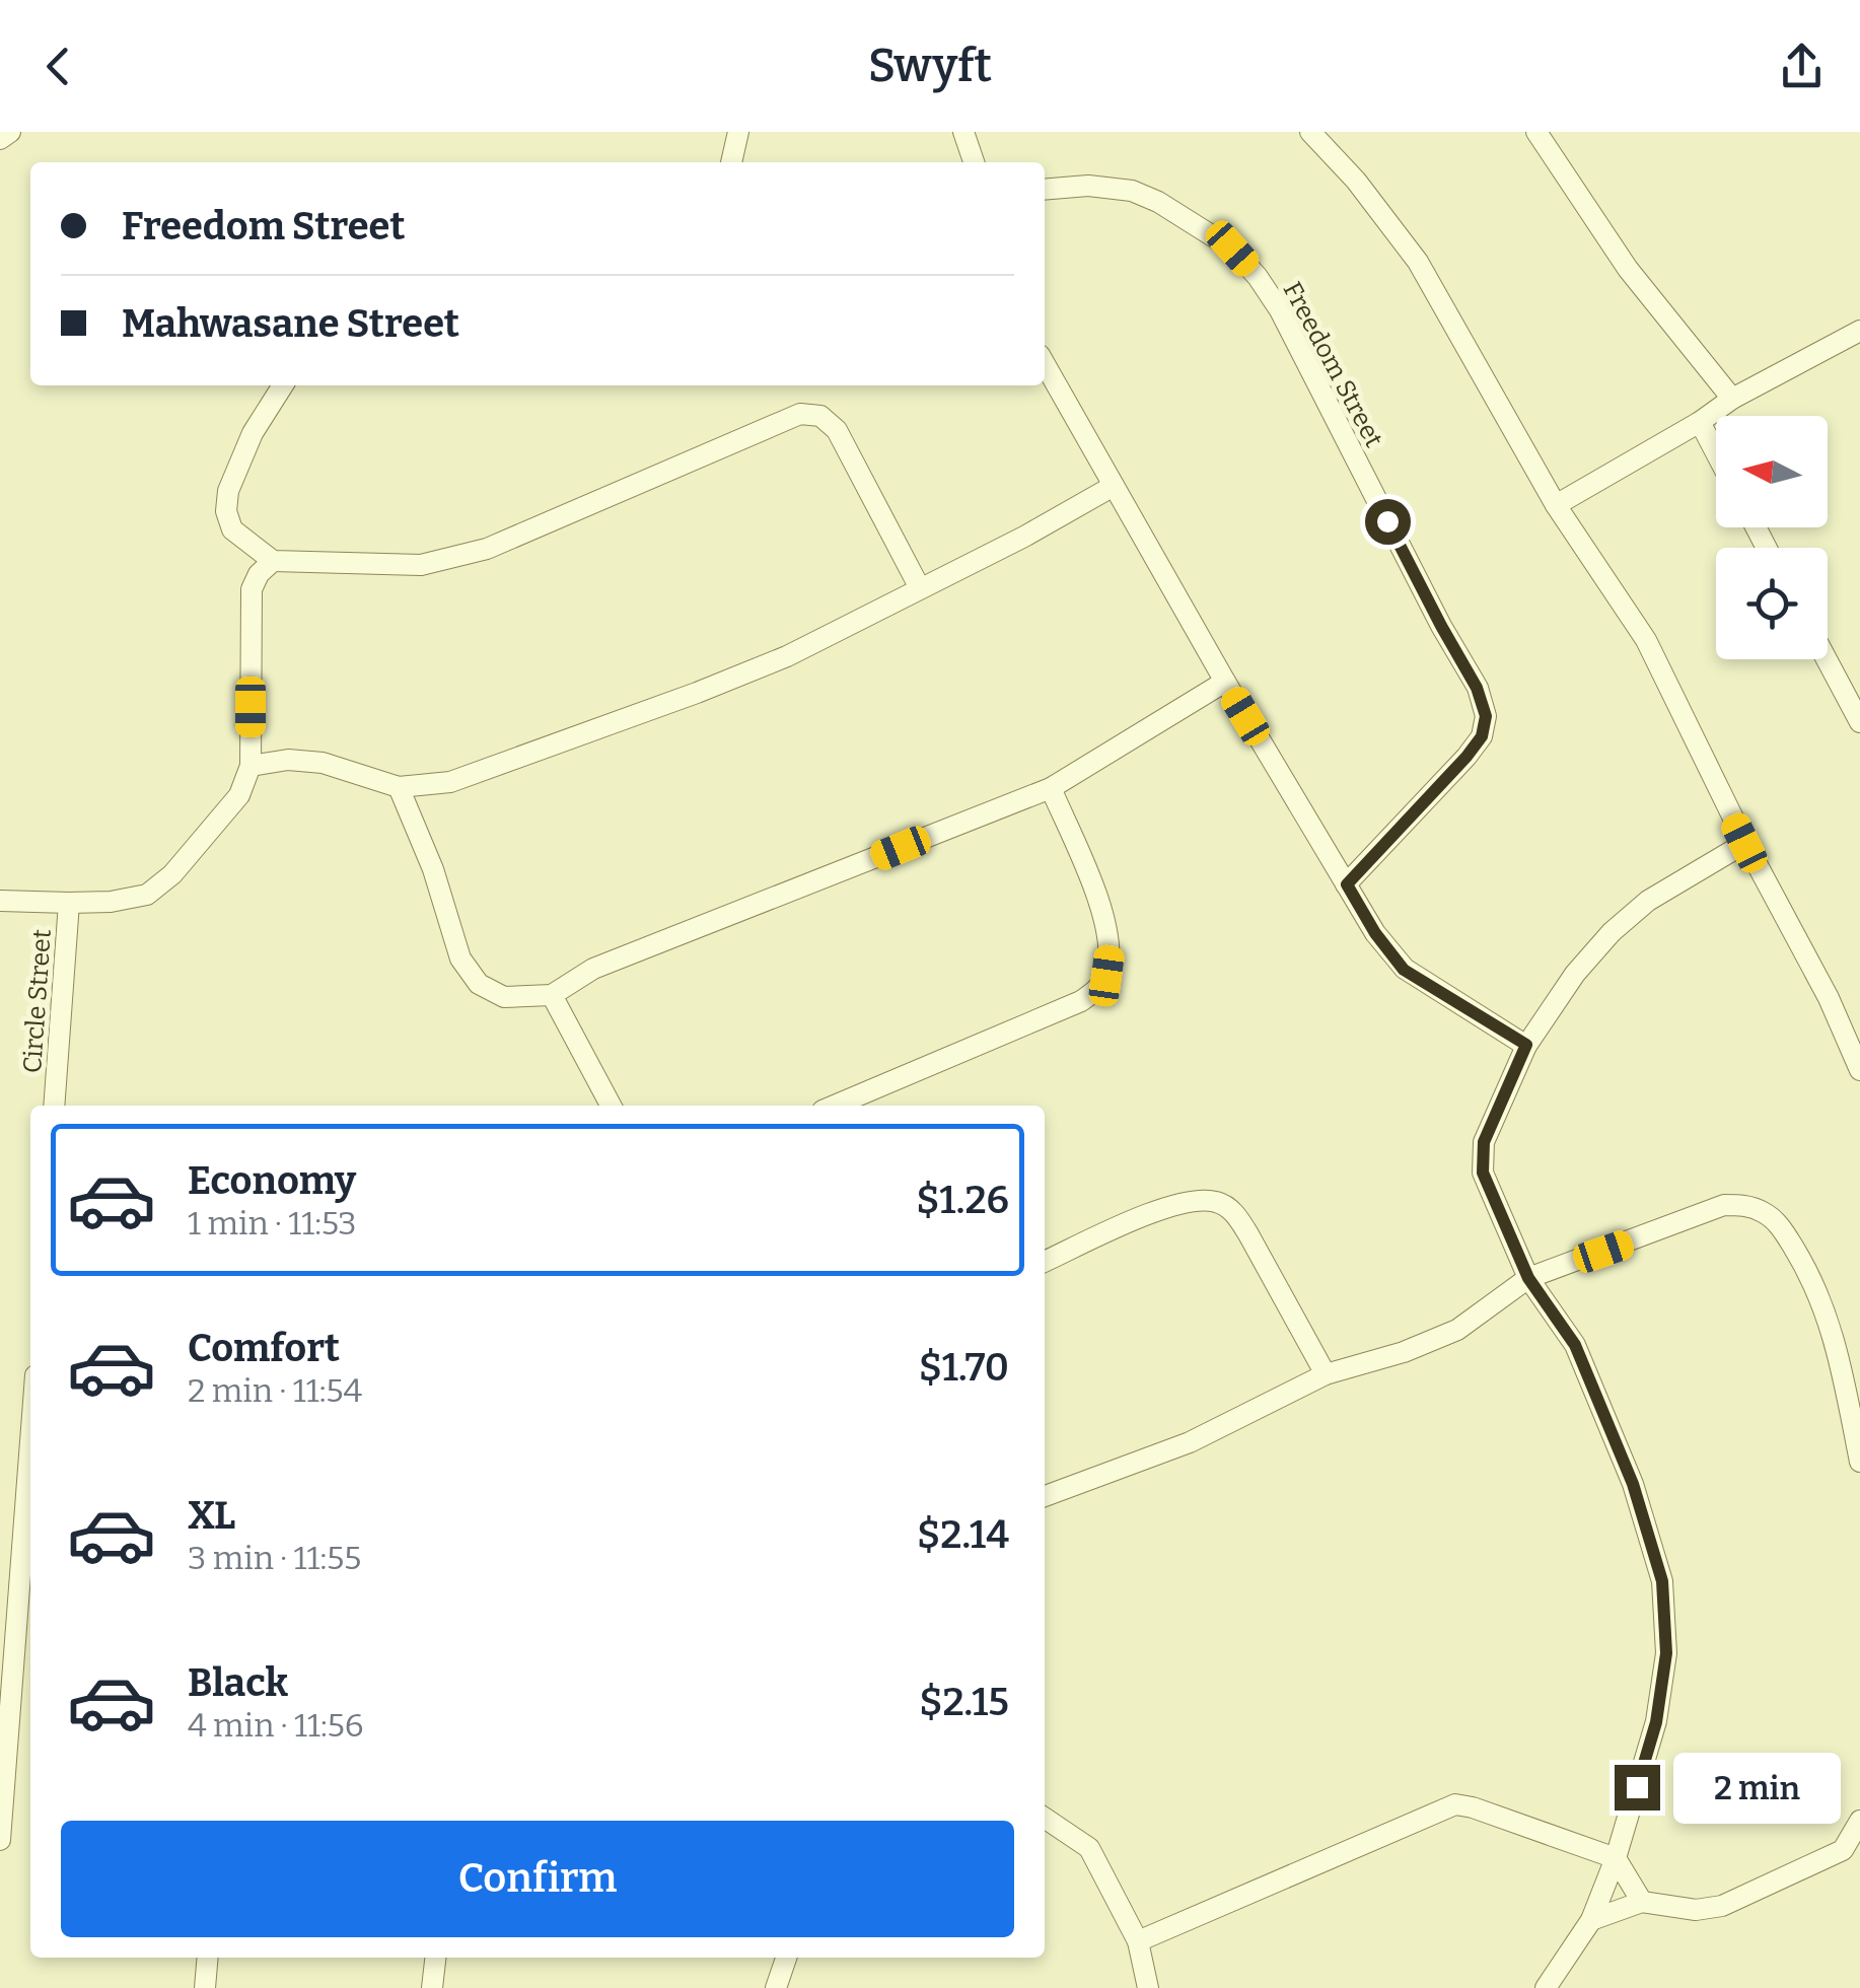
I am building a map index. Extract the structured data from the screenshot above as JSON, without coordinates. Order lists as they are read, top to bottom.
{
  "streets": {
    "street": ["Freedom Street", "Circle Street"]
  },
  "north": "left",
  "page": {
    "header": "Swyft",
    "banner": ["Freedom Street", "Mahwasane Street"],
    "list": [
      {
        "name": "Economy",
        "note": "1 min · 11:53",
        "value": "$1.26"
      },
      {
        "name": "Comfort",
        "note": "2 min · 11:54",
        "value": "$1.70"
      },
      {
        "name": "XL",
        "note": "3 min · 11:55",
        "value": "$2.14"
      },
      {
        "name": "Black",
        "note": "4 min · 11:56",
        "value": "$2.15"
      }
    ],
    "bubble": "2 min",
    "buttons": "Confirm"
  }
}
